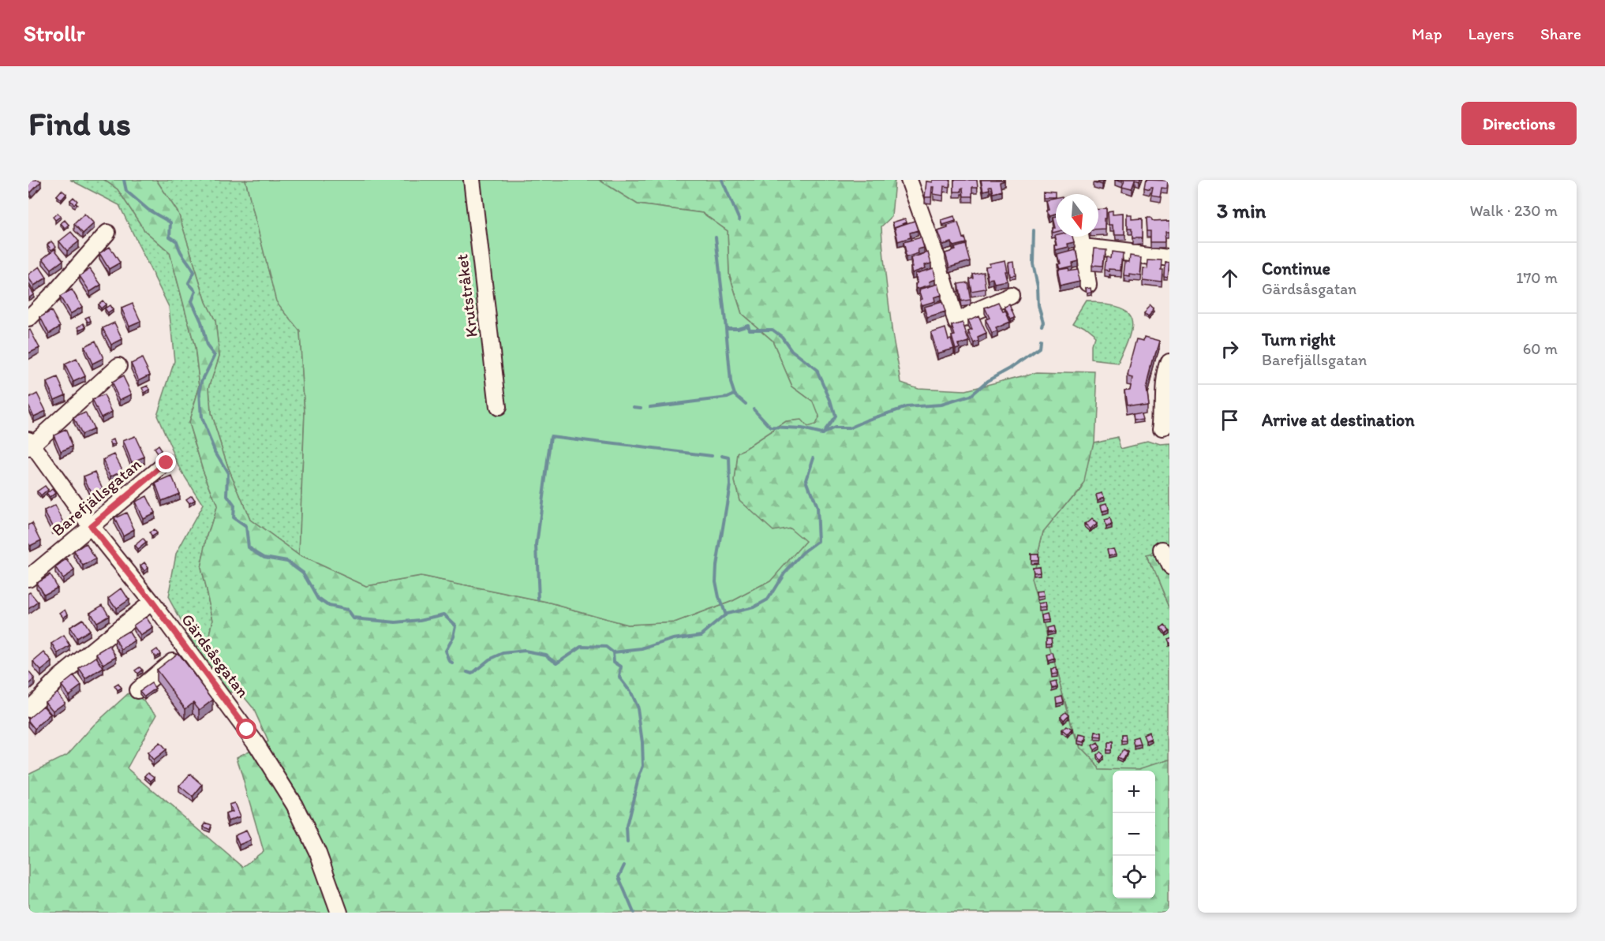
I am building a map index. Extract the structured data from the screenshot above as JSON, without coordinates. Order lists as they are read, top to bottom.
{
  "streets": {
    "street": ["Krutstråket", "Barefjällsgatan", "Gärdsåsgatan"]
  },
  "crossings": [
    ["Barefjällsgatan", "Gärdsåsgatan"]
  ],
  "north": "bottom",
  "page": {
    "header": "Strollr",
    "nav": ["Map", "Layers", "Share"],
    "buttons": "Directions",
    "title": "Find us",
    "heading": ["3 min", "Walk · 230 m"],
    "list": [
      ["Continue", "Gärdsåsgatan", "170 m"],
      ["Turn right", "Barefjällsgatan", "60 m"],
      "Arrive at destination"
    ],
    "map_buttons": ["+", "−"]
  }
}
